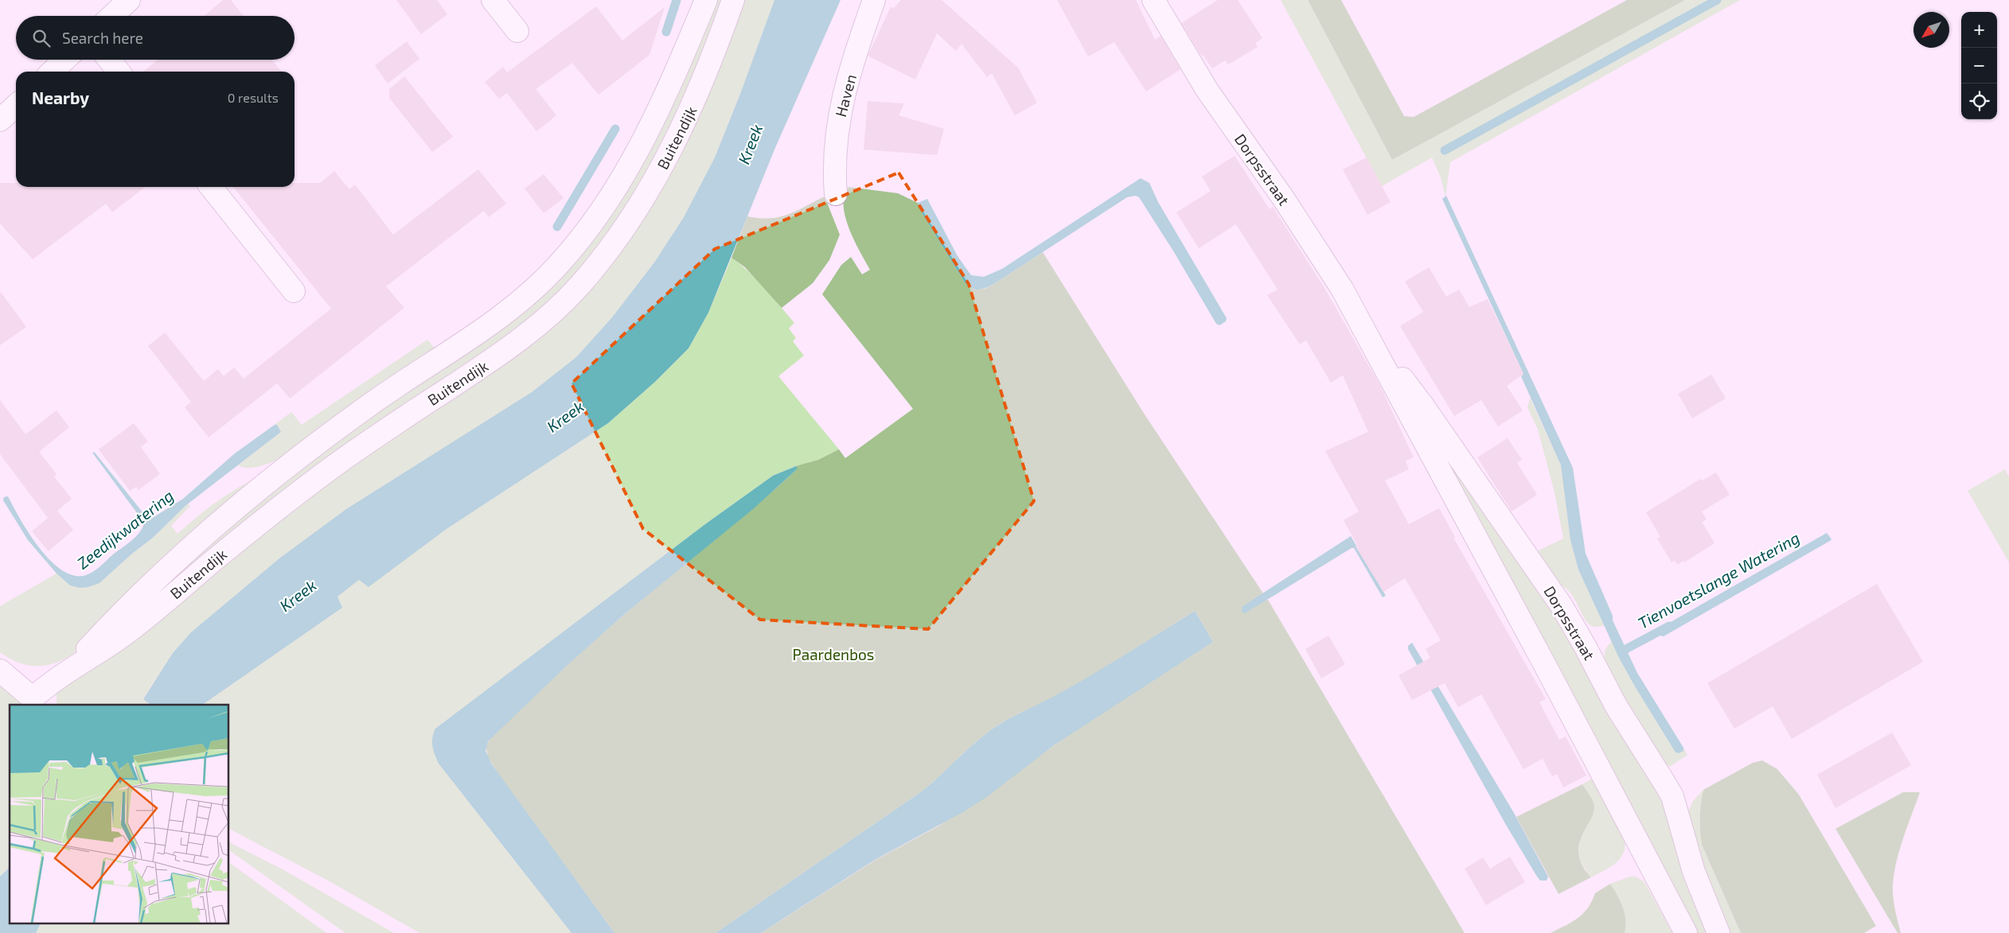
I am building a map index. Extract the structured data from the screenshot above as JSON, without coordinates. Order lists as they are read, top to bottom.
{
  "streets": {
    "street": ["Haven", "Buitendijk", "Dorpsstraat"]
  },
  "water": ["Kreek", "Zeedijkwatering", "Tienvoetslange Watering"],
  "parks": ["Paardenbos"],
  "north": "bottom left",
  "page": {
    "map_buttons": ["+", "−"],
    "search": "Search here",
    "heading": ["Nearby", "0 results"]
  }
}
